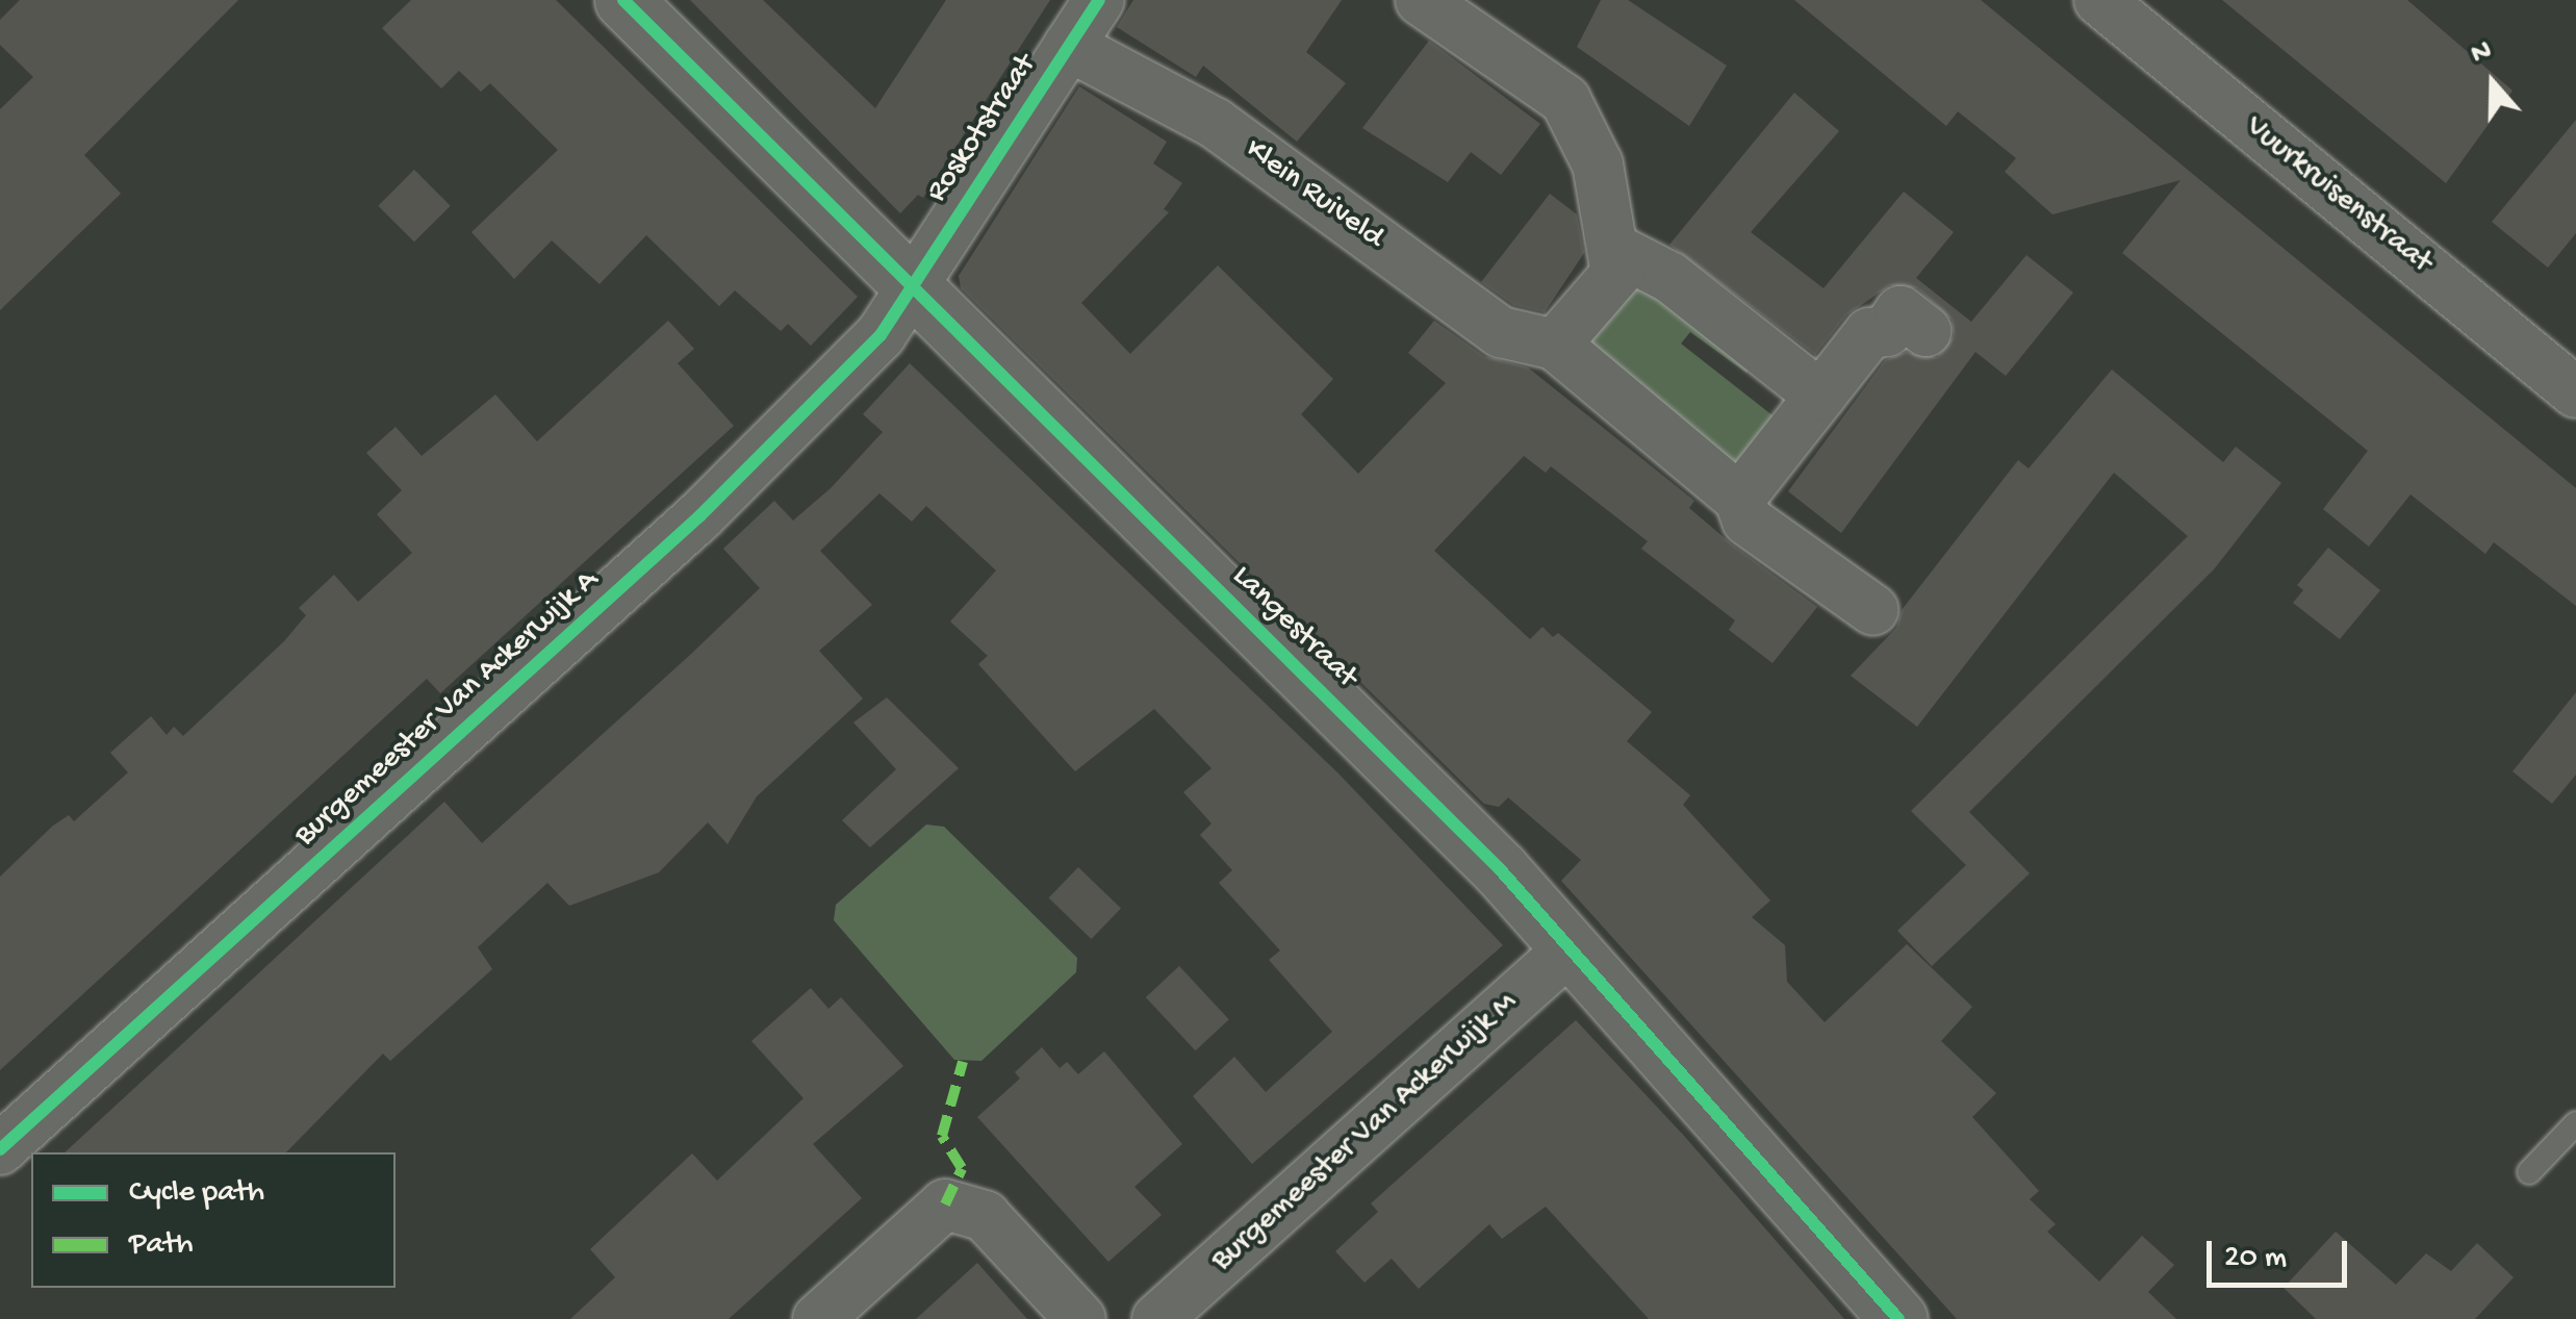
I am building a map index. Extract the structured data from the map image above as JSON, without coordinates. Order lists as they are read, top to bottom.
{
  "streets": {
    "street": [
      "Roskotstraat",
      "Klein Ruiveld",
      "Vuurkruisenstraat",
      "Langestraat",
      "Burgemeester Van Ackerwijk A",
      "Burgemeester Van Ackerwijk M"
    ]
  },
  "crossings": [
    ["Roskotstraat", "Klein Ruiveld"],
    ["Roskotstraat", "Langestraat"],
    ["Roskotstraat", "Burgemeester Van Ackerwijk A"],
    ["Langestraat", "Burgemeester Van Ackerwijk A"],
    ["Langestraat", "Burgemeester Van Ackerwijk M"]
  ],
  "legend": ["Cycle path", "Path"],
  "scale_bar": "20 m",
  "north": "top"
}
